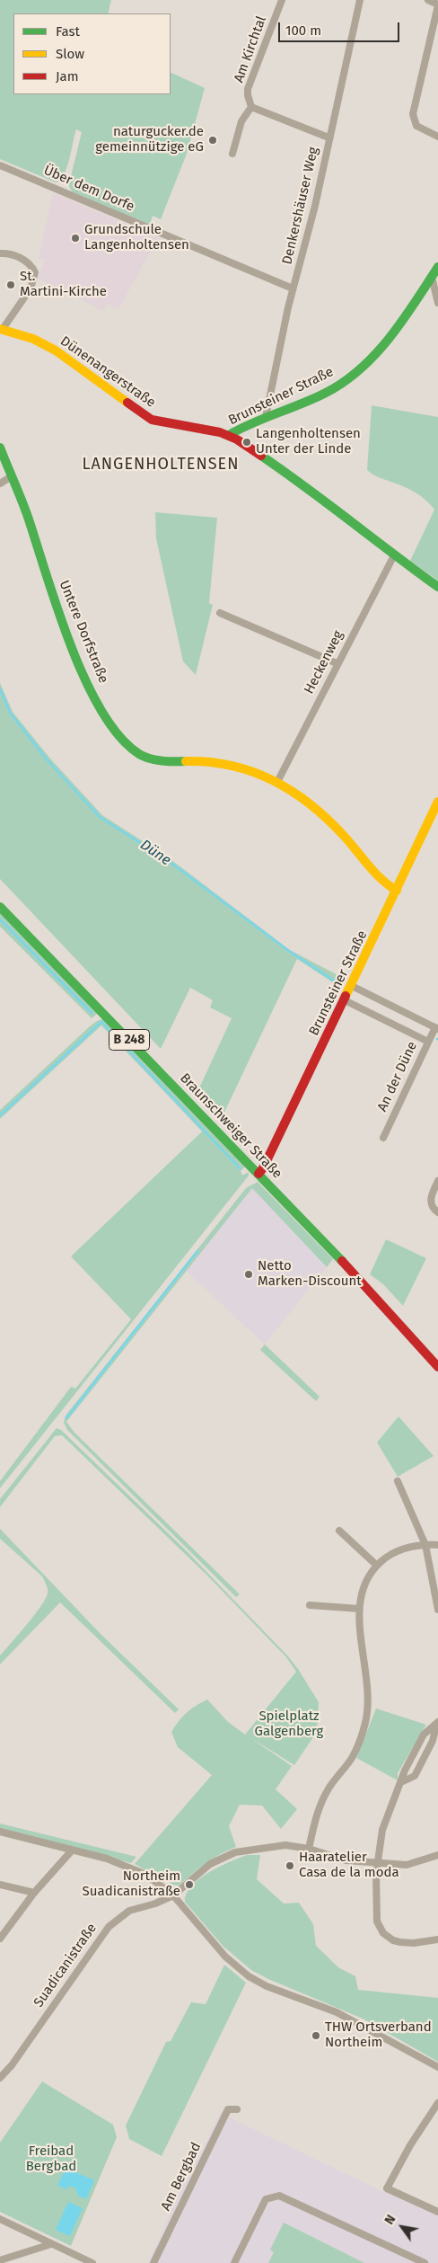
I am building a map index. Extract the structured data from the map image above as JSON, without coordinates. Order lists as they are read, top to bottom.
{
  "streets": {
    "street": [
      "Am Kirchtal",
      "Über dem Dorfe",
      "Denkershäuser Weg",
      "Dünenangerstraße",
      "Brunsteiner Straße",
      "Untere Dorfstraße",
      "Heckenweg",
      "B 248",
      "An der Düne",
      "Braunschweiger Straße",
      "Suadicanistraße",
      "Am Bergbad"
    ]
  },
  "crossings": [
    ["Über dem Dorfe", "Denkershäuser Weg"],
    ["Denkershäuser Weg", "Brunsteiner Straße"],
    ["Dünenangerstraße", "Brunsteiner Straße"],
    ["Brunsteiner Straße", "Untere Dorfstraße"],
    ["Brunsteiner Straße", "Heckenweg"],
    ["Brunsteiner Straße", "Braunschweiger Straße"],
    ["Untere Dorfstraße", "Heckenweg"]
  ],
  "districts": ["LANGENHOLTENSEN"],
  "water": ["Düne"],
  "parks": ["Spielplatz Galgenberg", "Freibad Bergbad"],
  "places": [
    "naturgucker.de gemeinnützige eG",
    "Grundschule Langenholtensen",
    "St. Martini-Kirche",
    "Langenholtensen Unter der Linde",
    "Netto Marken-Discount",
    "Haaratelier Casa de la moda",
    "Northeim Suadicanistraße",
    "THW Ortsverband Northeim"
  ],
  "legend": ["Fast", "Slow", "Jam"],
  "scale_bar": "100 m",
  "north": "top left"
}
